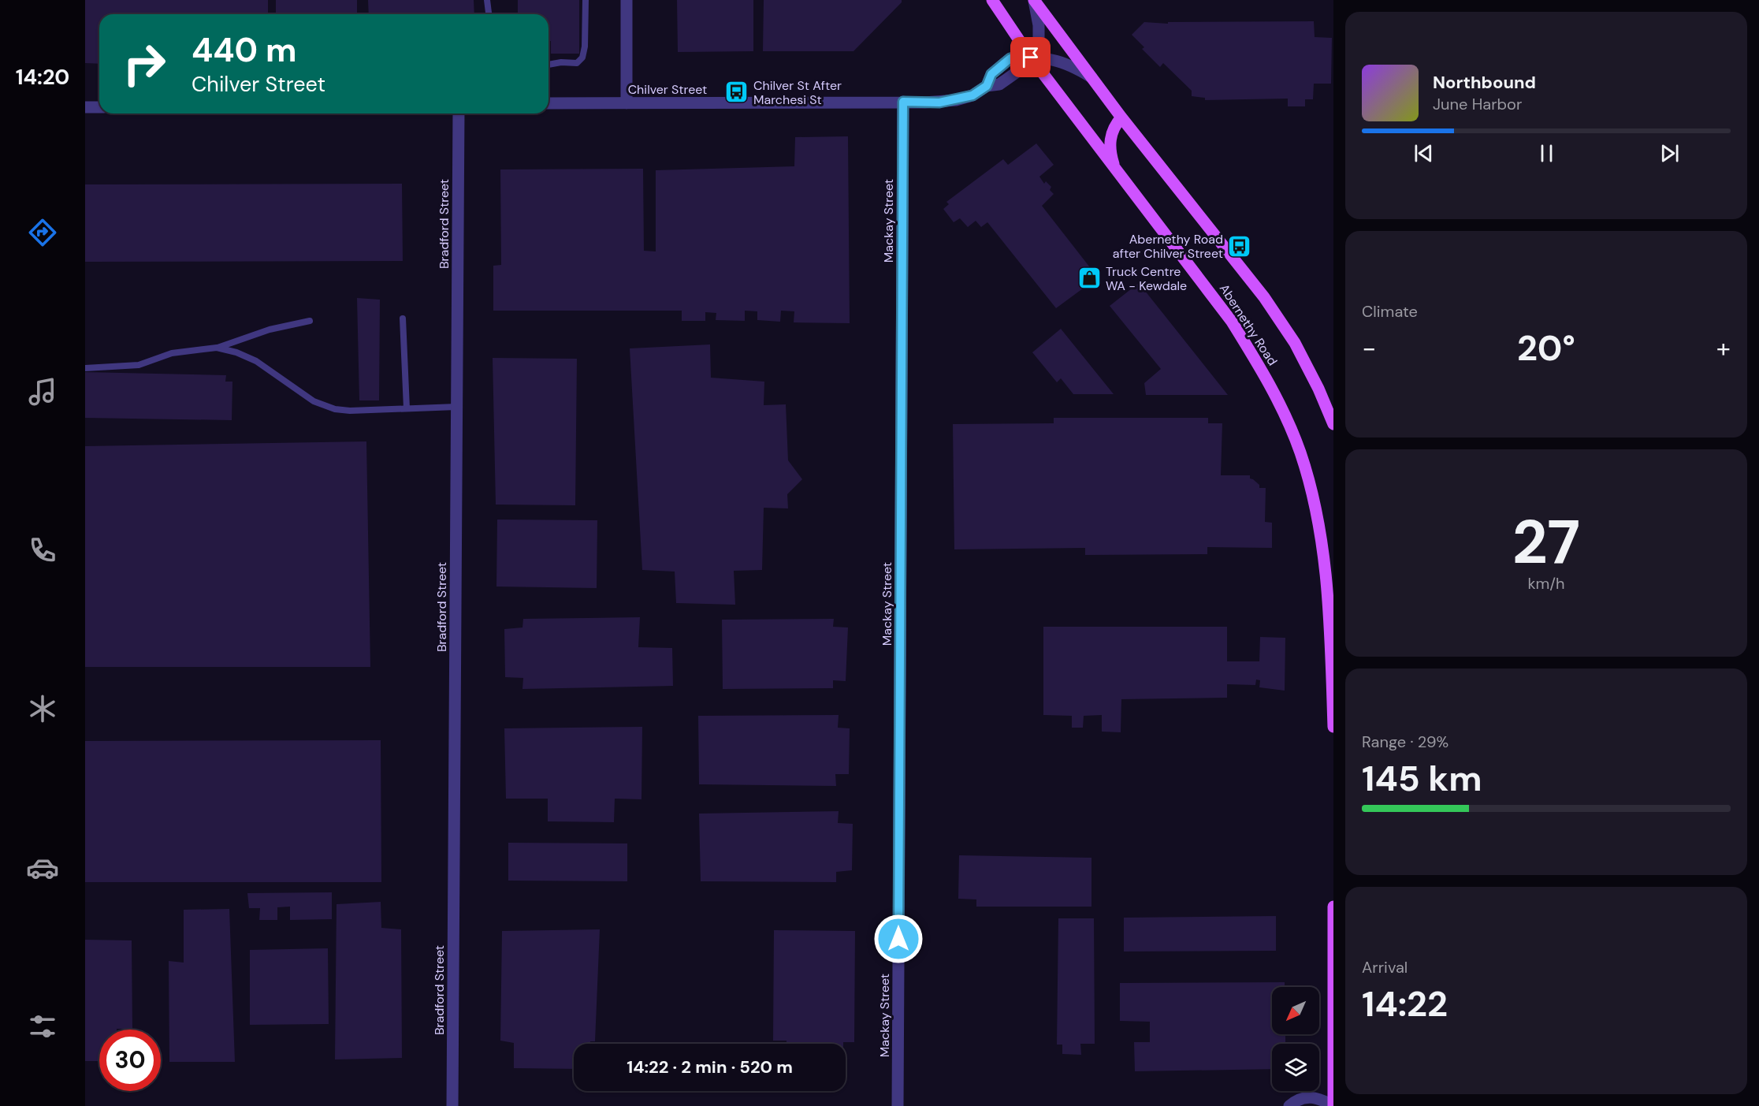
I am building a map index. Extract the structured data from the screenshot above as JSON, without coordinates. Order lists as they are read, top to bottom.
{
  "streets": {
    "main road": ["Abernethy Road"],
    "street": ["Chilver Street", "Mackay Street", "Bradford Street"]
  },
  "crossings": [
    ["Chilver Street", "Mackay Street"],
    ["Chilver Street", "Abernethy Road"]
  ],
  "places": {
    "bus stop": ["Chilver St After Marchesi St", "Abernethy Road after Chilver Street"],
    "shop": ["Truck Centre WA - Kewdale"]
  },
  "north": "bottom left",
  "page": {
    "tabs": "14:20",
    "turn": ["440 m", "Chilver Street"],
    "song": ["Northbound", "June Harbor"],
    "tile": [
      "Climate",
      ["27", "km/h"],
      ["Range · 29%", "145 km"],
      ["Arrival", "14:22"]
    ],
    "heat": ["−", "20°", "+"],
    "limit": "30",
    "trip": "14:22 · 2 min · 520 m"
  }
}
